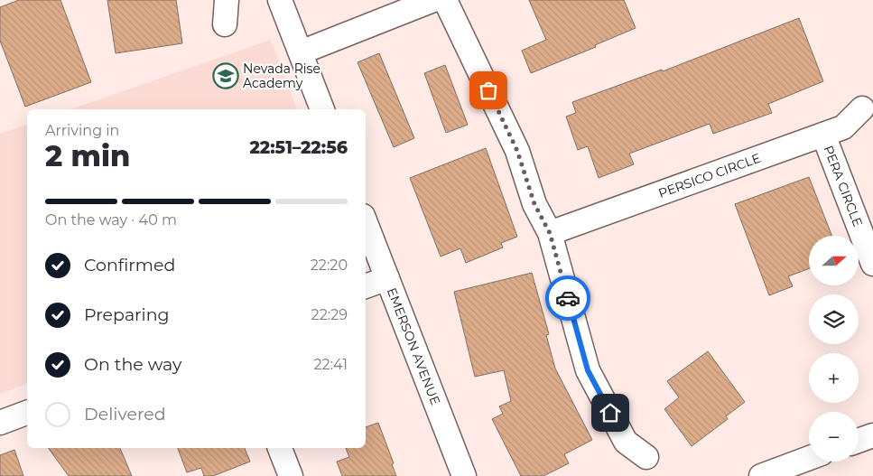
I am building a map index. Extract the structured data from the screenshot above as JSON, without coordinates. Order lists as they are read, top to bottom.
{
  "streets": {
    "street": ["PERSICO CIRCLE", "PERA CIRCLE", "EMERSON AVENUE"]
  },
  "crossings": [
    ["PERSICO CIRCLE", "PERA CIRCLE"]
  ],
  "places": {
    "school or university": ["Nevada Rise Academy"]
  },
  "north": "right",
  "page": {
    "heading": ["2 min", "Arriving in", "22:51–22:56"],
    "bar": "On the way · 40 m",
    "map_buttons": ["+", "−"],
    "list": [
      ["Confirmed", "22:20"],
      ["Preparing", "22:29"],
      ["On the way", "22:41"],
      "Delivered"
    ]
  }
}
